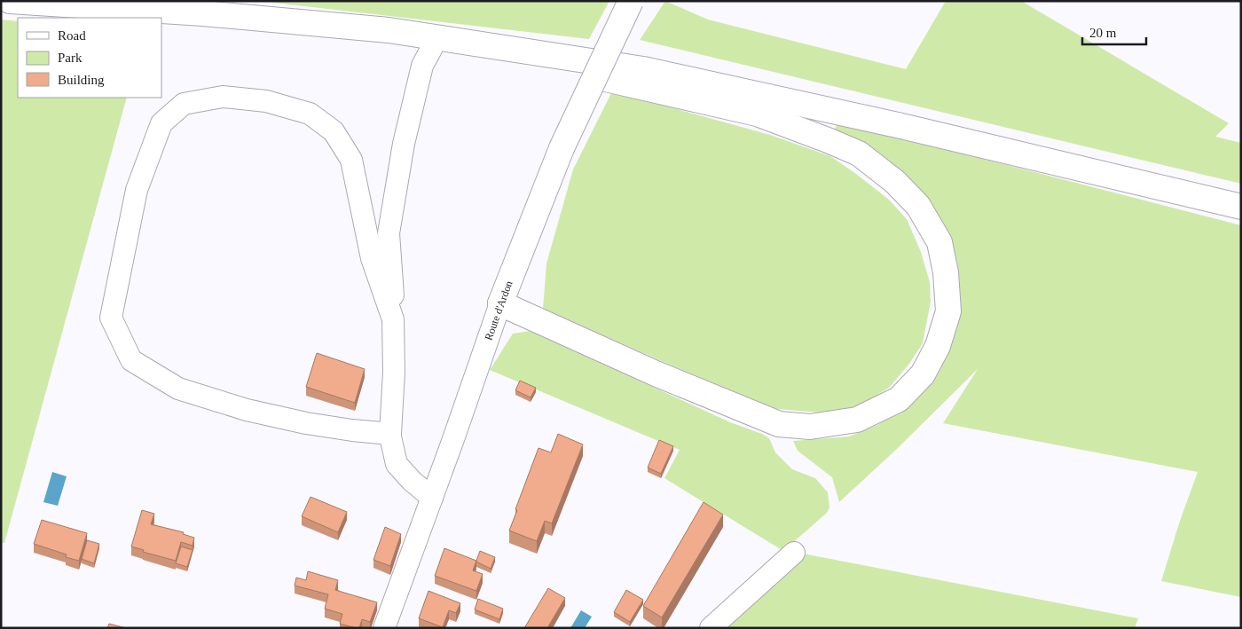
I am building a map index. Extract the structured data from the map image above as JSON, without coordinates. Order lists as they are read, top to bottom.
{
  "streets": {
    "main road": ["Route d'Ardon"]
  },
  "legend": ["Road", "Park", "Building"],
  "scale_bar": "20 m"
}
